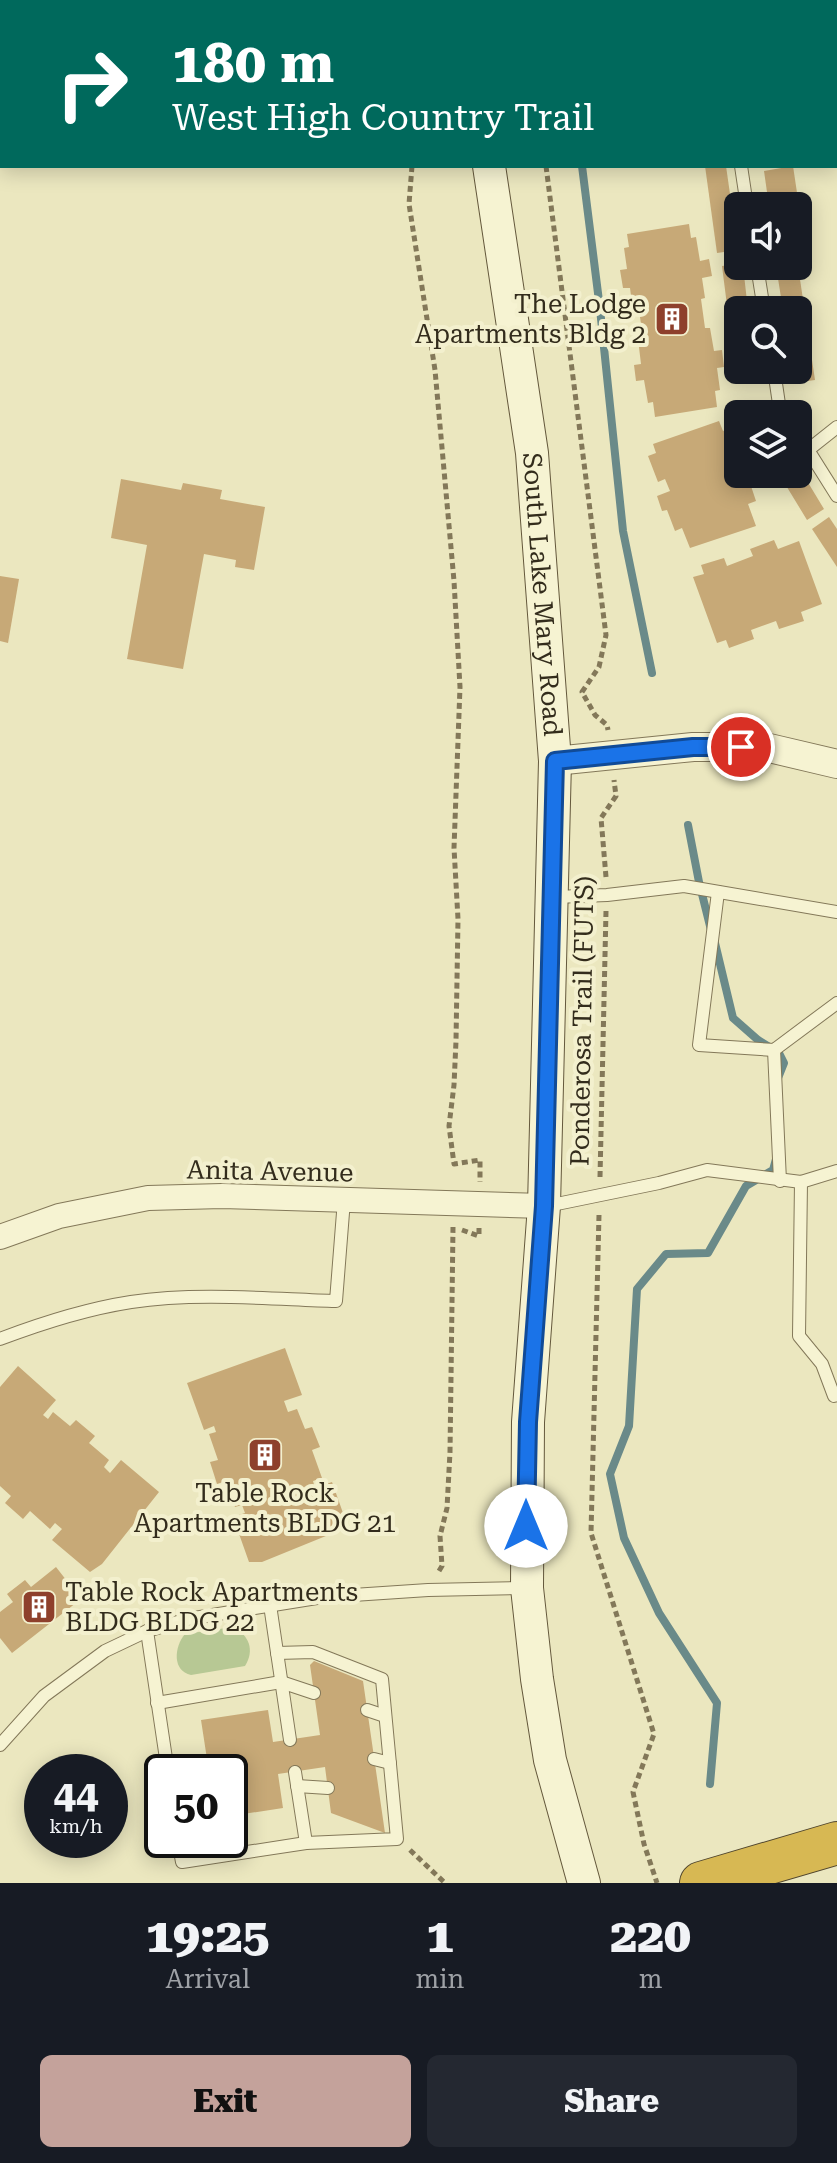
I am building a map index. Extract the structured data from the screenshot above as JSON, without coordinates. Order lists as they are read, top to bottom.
{
  "streets": {
    "main road": ["South Lake Mary Road"],
    "street": ["Anita Avenue"],
    "path": ["Ponderosa Trail (FUTS)"]
  },
  "crossings": [
    ["South Lake Mary Road", "Anita Avenue"]
  ],
  "places": {
    "building": ["The Lodge Apartments Bldg 2", "Table Rock Apartments BLDG 21", "Table Rock Apartments BLDG BLDG 22"]
  },
  "page": {
    "turn": ["180 m", "West High Country Trail"],
    "speed": "44 km/h",
    "limit": "50",
    "eta": [
      "19:25",
      "Arrival",
      "1",
      "min",
      "220",
      "m"
    ],
    "buttons": ["Exit", "Share"]
  }
}
